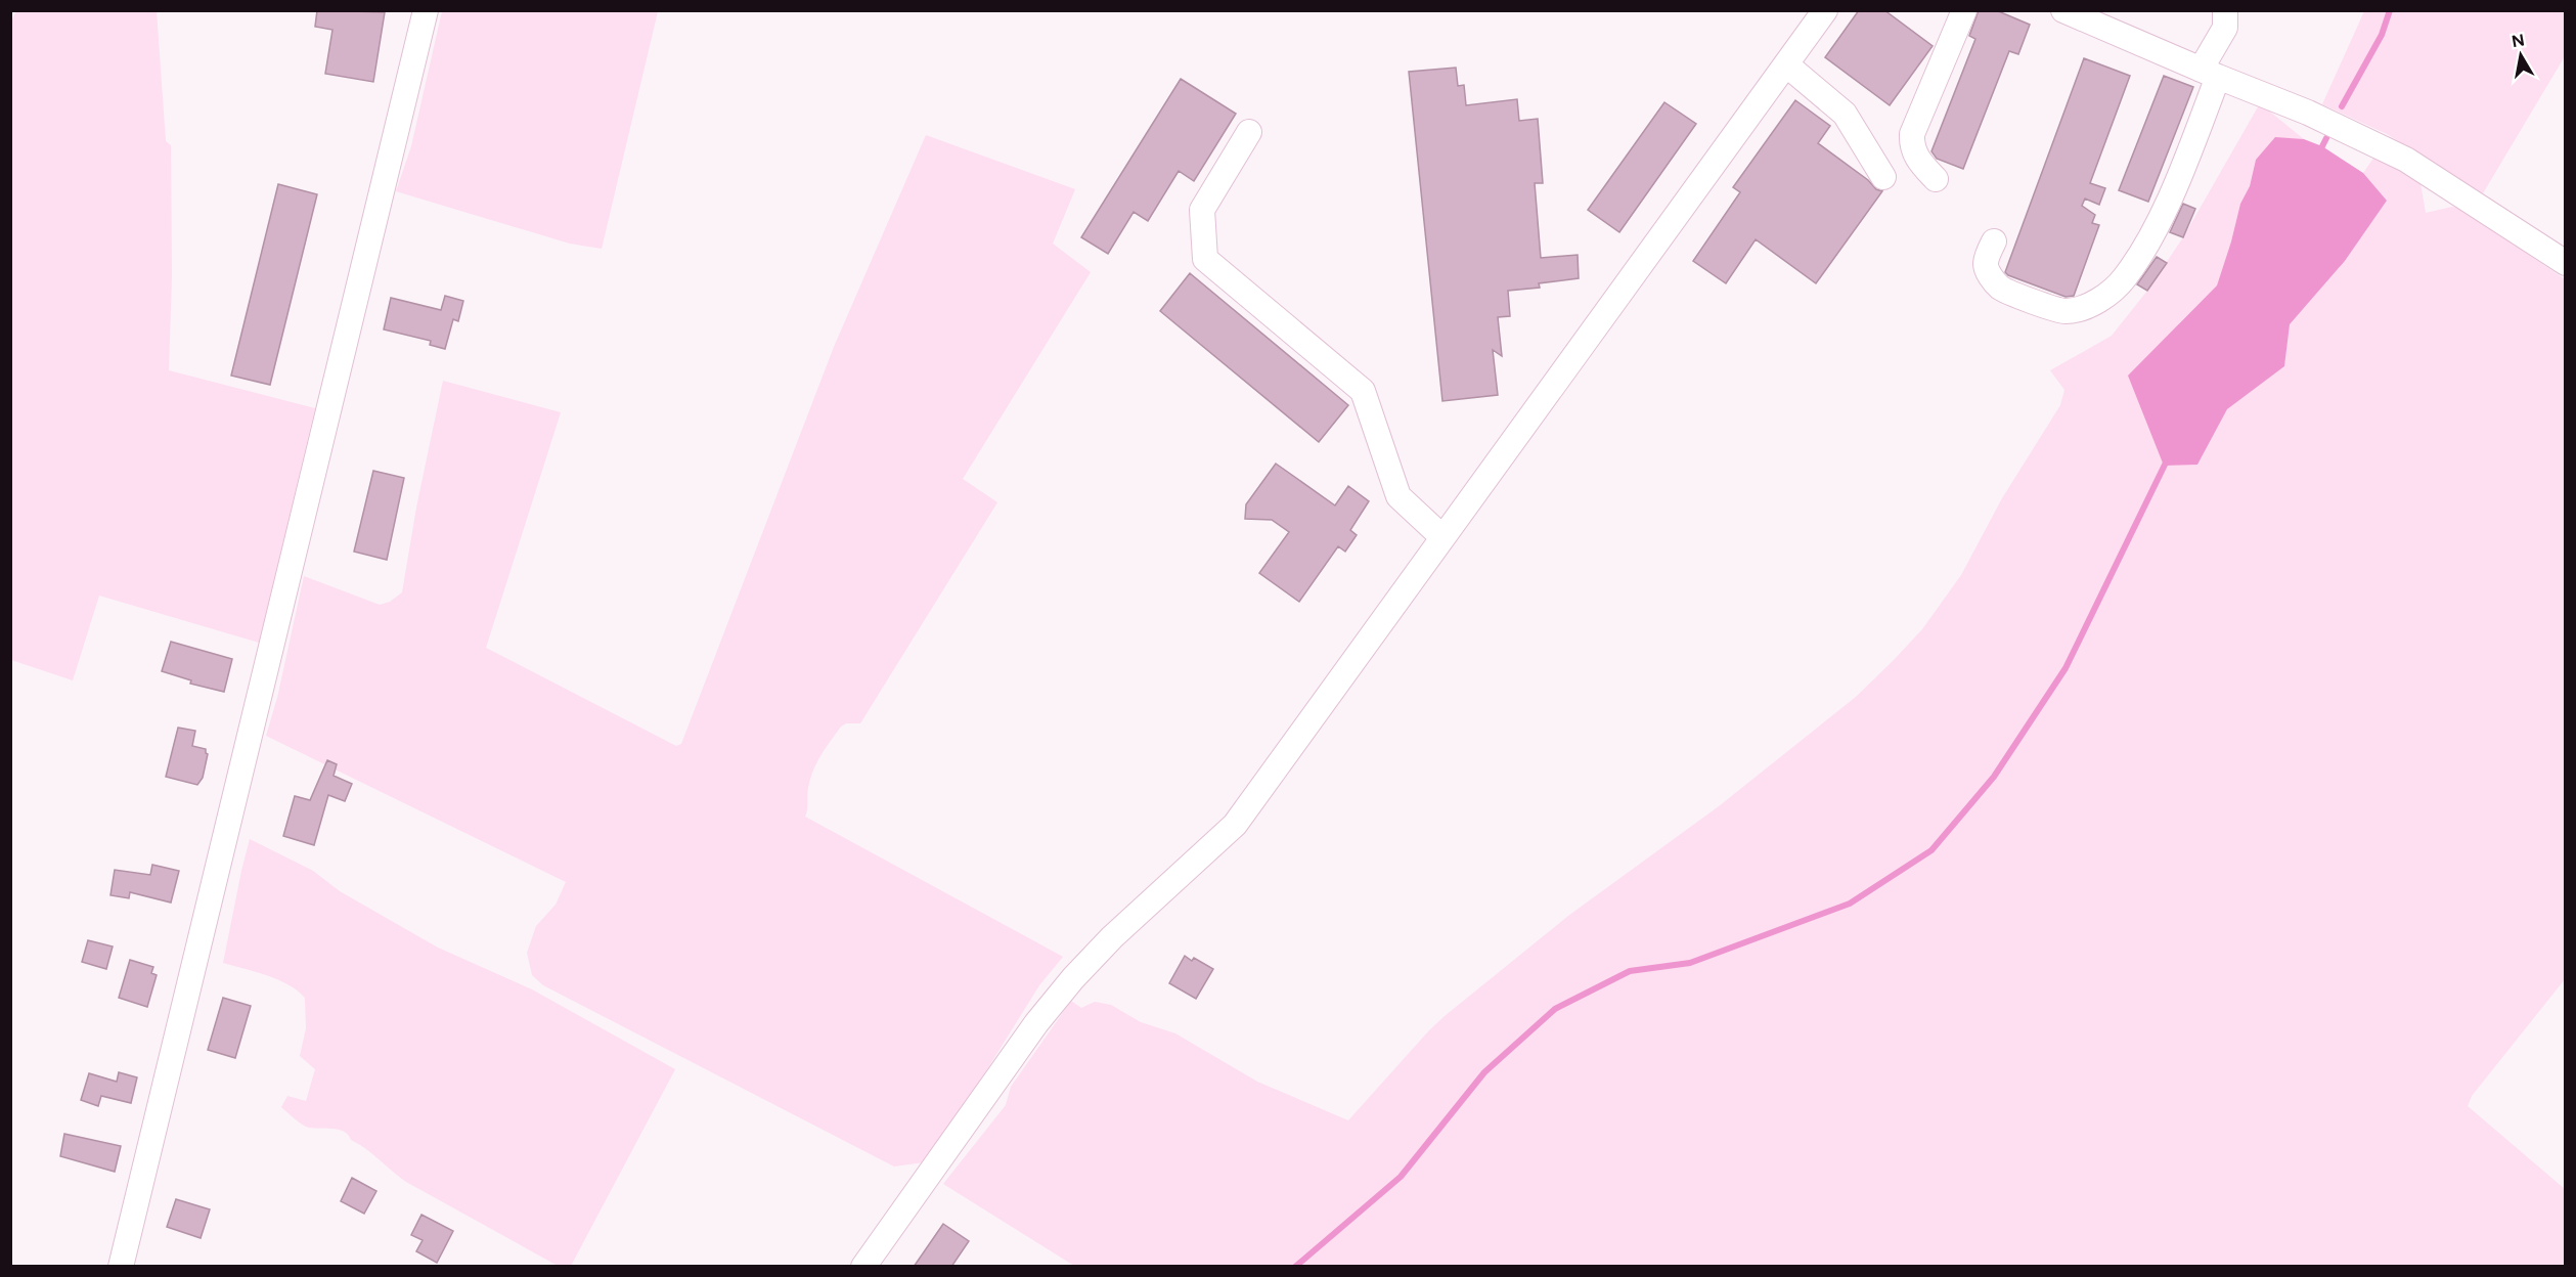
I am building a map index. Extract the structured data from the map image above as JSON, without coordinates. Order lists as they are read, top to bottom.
{
  "north": "top"
}
